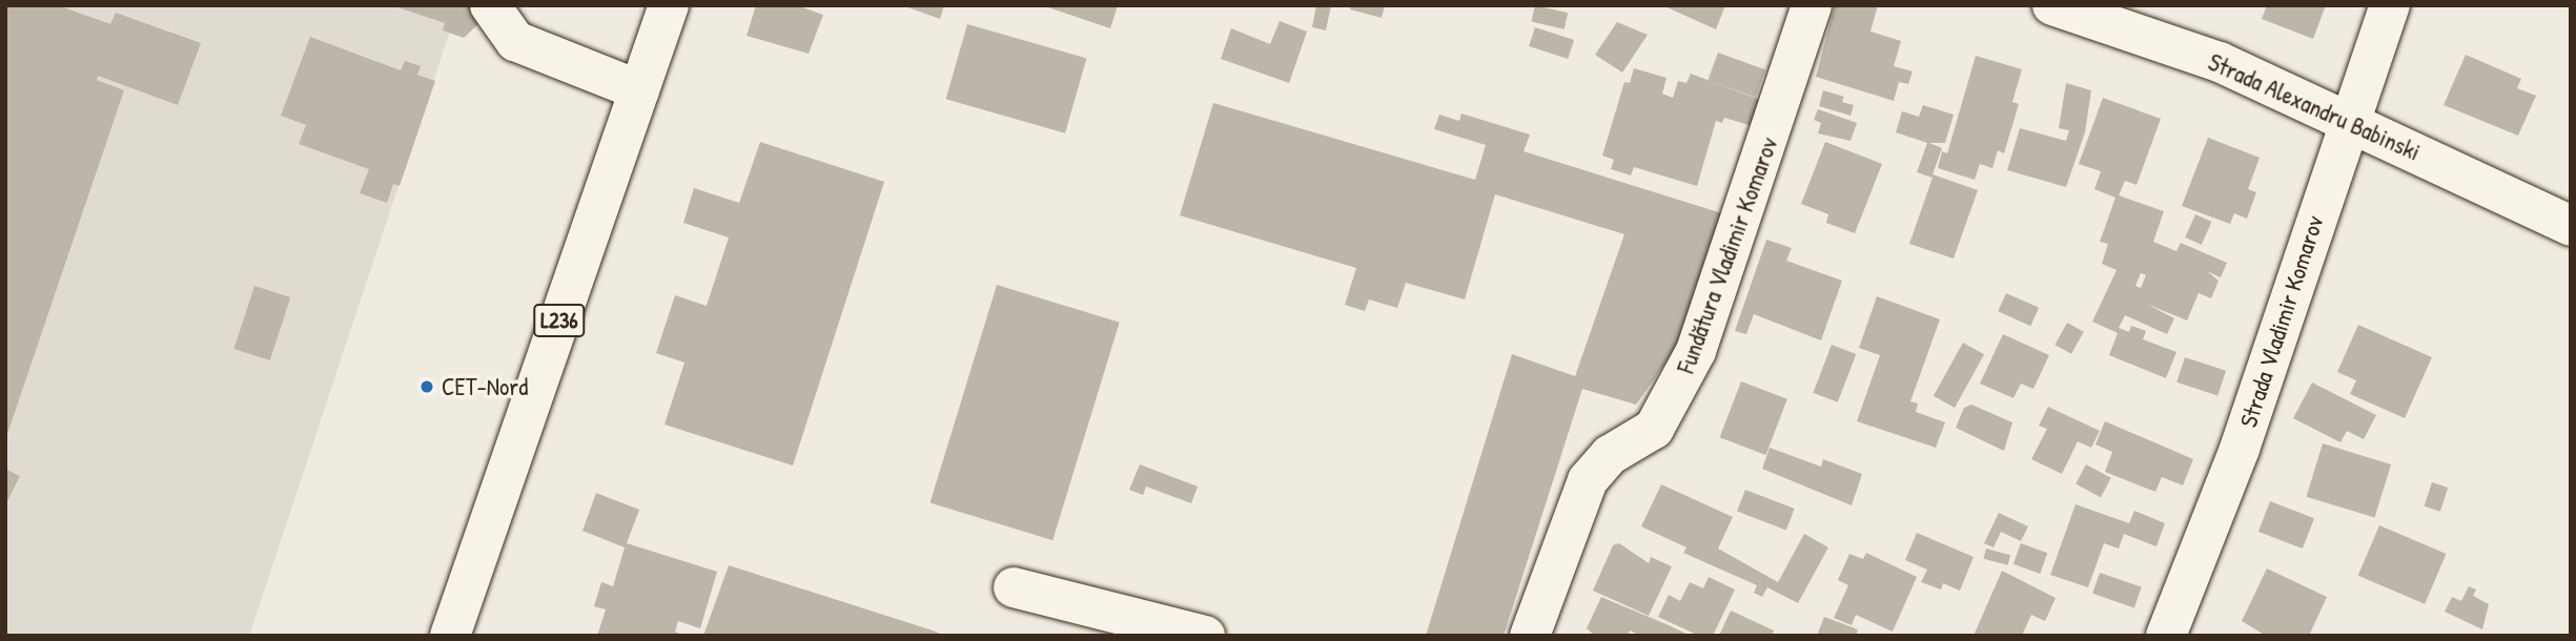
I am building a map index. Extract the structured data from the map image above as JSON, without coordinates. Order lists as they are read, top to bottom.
{
  "streets": {
    "street": [
      "Strada Alexandru Babinski",
      "Fundătura Vladimir Komarov",
      "L236",
      "Strada Vladimir Komarov"
    ]
  },
  "crossings": [
    ["Strada Alexandru Babinski", "Strada Vladimir Komarov"]
  ],
  "places": ["CET-Nord"]
}
